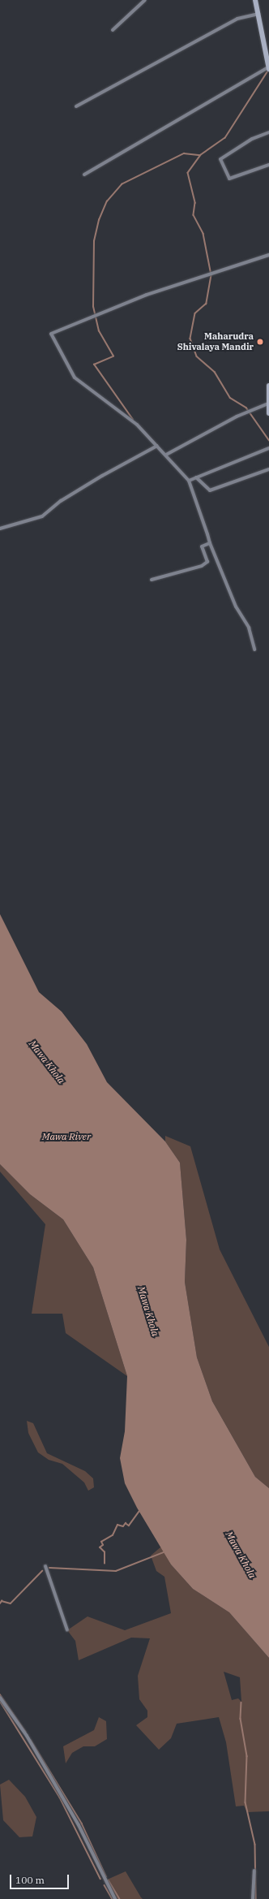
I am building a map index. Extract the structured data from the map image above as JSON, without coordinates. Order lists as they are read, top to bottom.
{
  "water": ["Mawa Khola", "Mawa River"],
  "places": ["Maharudra Shivalaya Mandir"],
  "scale_bar": "100 m"
}
